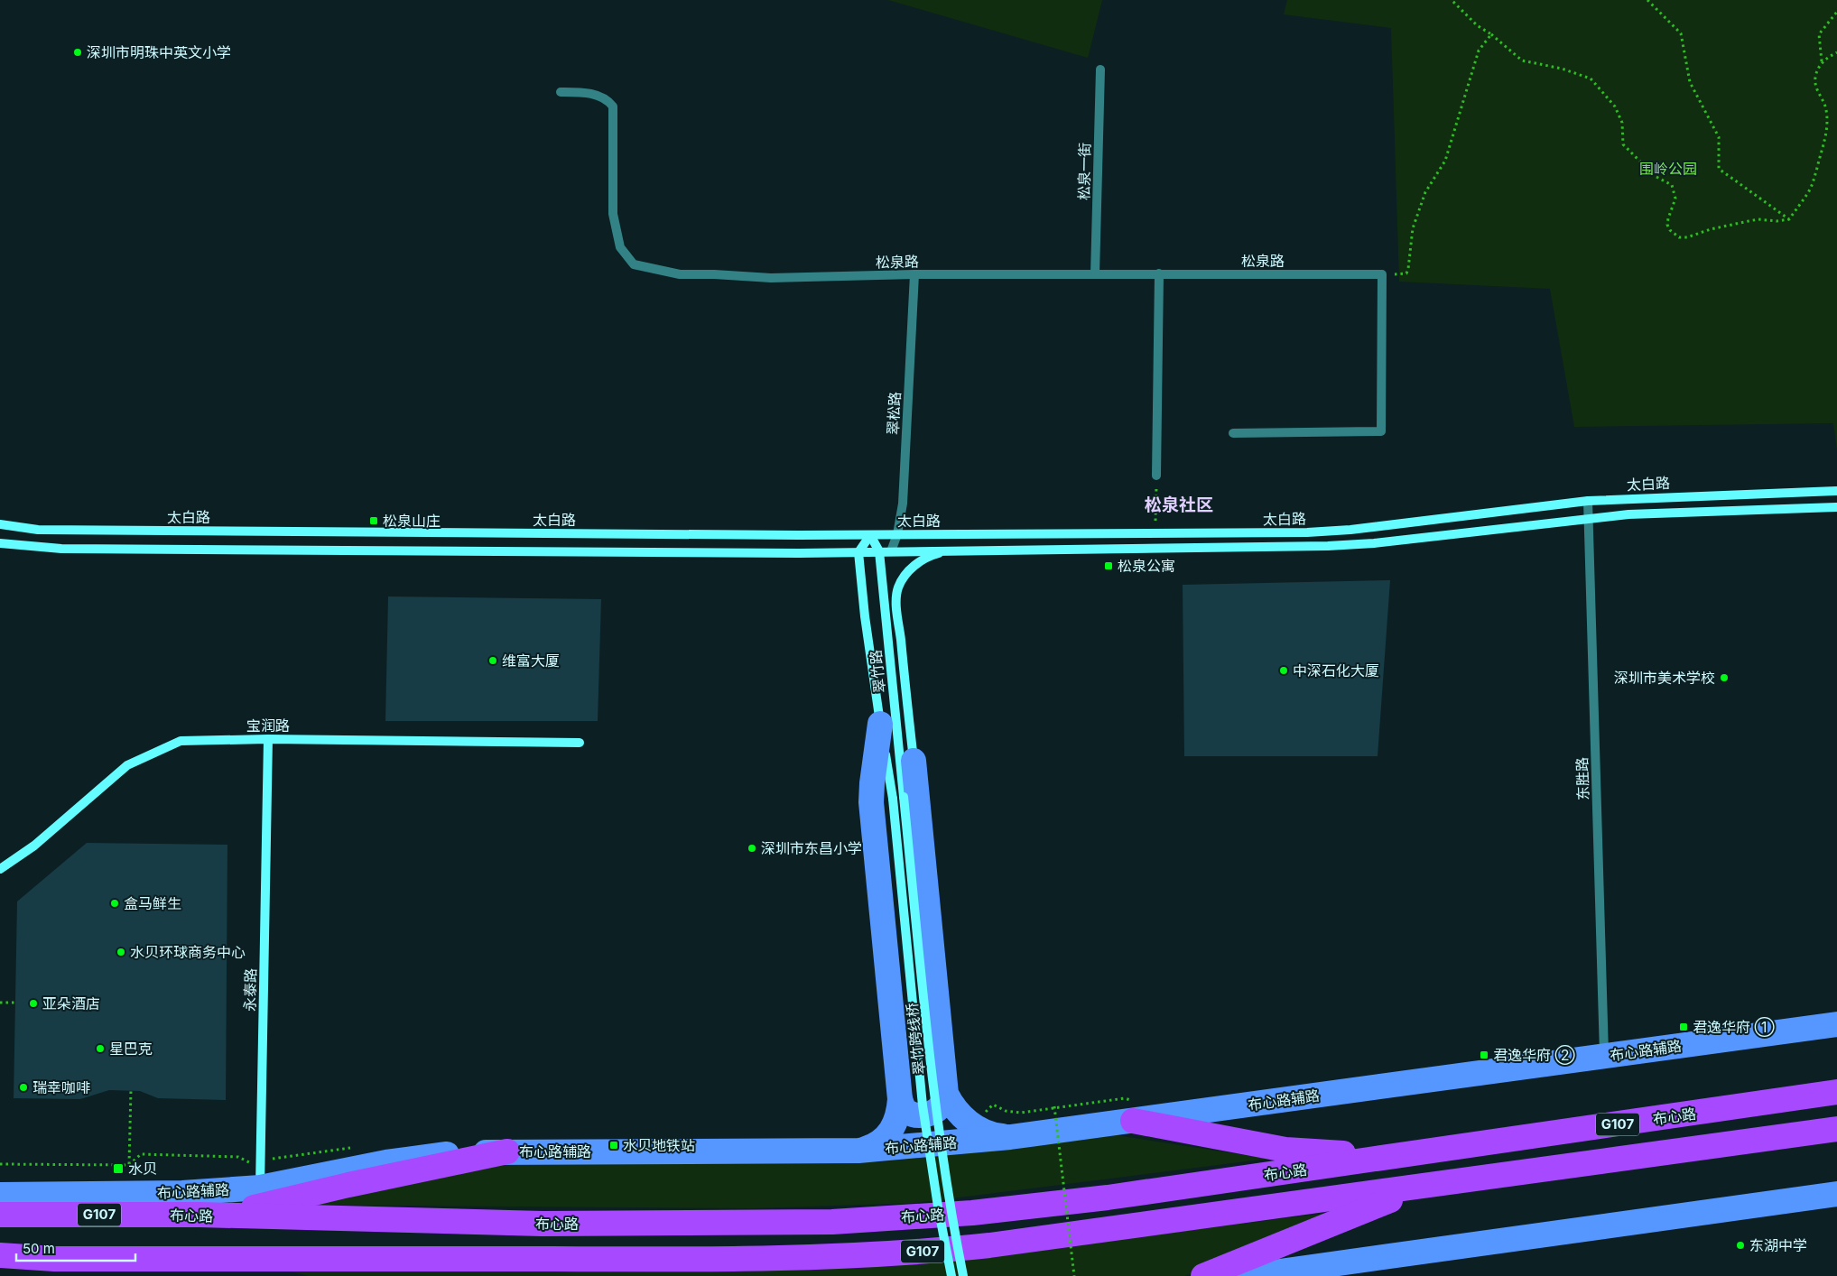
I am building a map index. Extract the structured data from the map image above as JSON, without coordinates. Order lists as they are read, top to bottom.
{
  "streets": {
    "highway": ["布心路", "G107"],
    "main road": [
      "太白路",
      "翠竹路",
      "宝润路",
      "永泰路",
      "翠竹跨线桥",
      "布心路辅路"
    ],
    "street": [
      "松泉一街",
      "松泉路",
      "翠松路",
      "东胜路"
    ]
  },
  "crossings": [
    ["松泉一街", "松泉路"],
    ["松泉路", "翠松路"],
    ["翠松路", "太白路"],
    ["太白路", "翠竹路"],
    ["太白路", "东胜路"],
    ["翠竹路", "翠竹跨线桥"],
    ["宝润路", "永泰路"],
    ["东胜路", "布心路辅路"],
    ["永泰路", "布心路辅路"]
  ],
  "districts": ["松泉社区"],
  "parks": ["围岭公园"],
  "places": {
    "other": [
      "深圳市明珠中英文小学",
      "维富大厦",
      "中深石化大厦",
      "深圳市美术学校",
      "深圳市东昌小学",
      "盒马鲜生",
      "水贝环球商务中心",
      "亚朵酒店",
      "星巴克",
      "瑞幸咖啡",
      "东湖中学"
    ],
    "transit": [
      "松泉山庄",
      "松泉公寓",
      "君逸华府 ①",
      "君逸华府 ②",
      "水贝地铁站",
      "水贝"
    ]
  },
  "scale_bar": "50 m"
}
